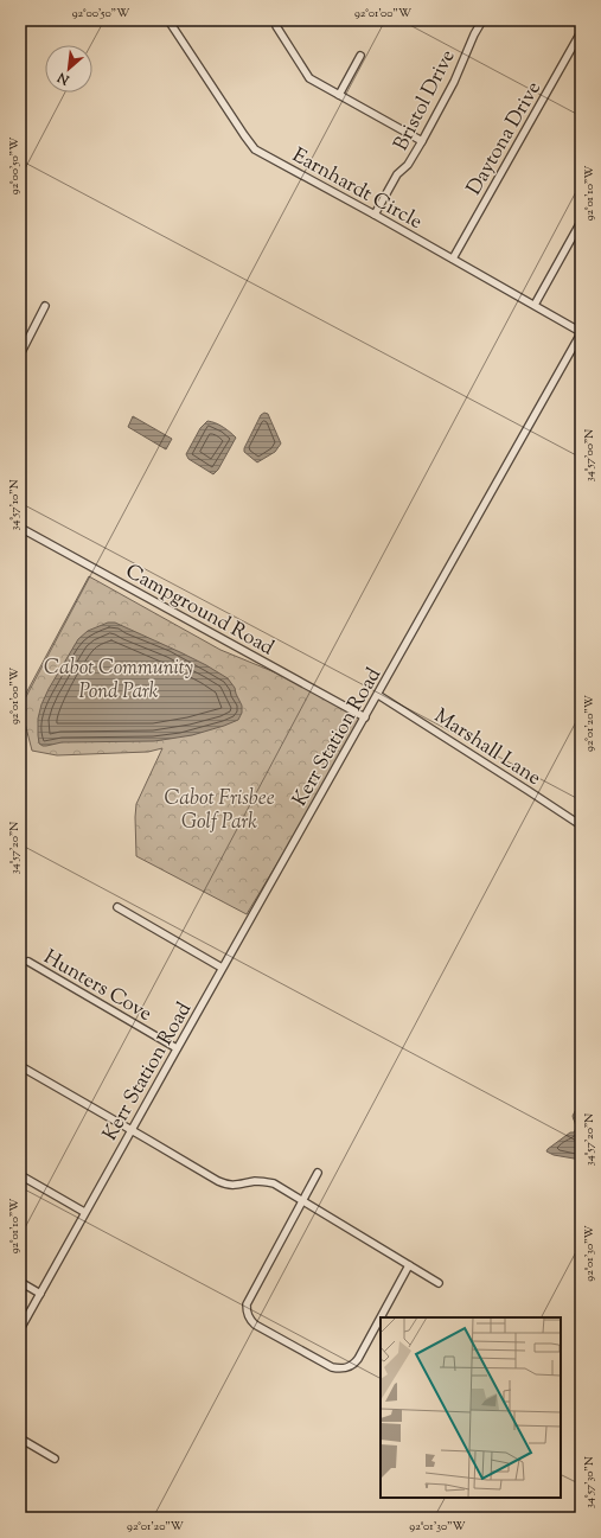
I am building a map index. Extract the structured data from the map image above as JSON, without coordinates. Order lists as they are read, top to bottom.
{
  "streets": {
    "street": [
      "Bristol Drive",
      "Daytona Drive",
      "Earnhardt Circle",
      "Campground Road",
      "Kerr Station Road",
      "Marshall Lane",
      "Hunters Cove"
    ]
  },
  "crossings": [
    ["Bristol Drive", "Earnhardt Circle"],
    ["Daytona Drive", "Earnhardt Circle"],
    ["Earnhardt Circle", "Kerr Station Road"],
    ["Campground Road", "Kerr Station Road"],
    ["Kerr Station Road", "Marshall Lane"],
    ["Kerr Station Road", "Hunters Cove"]
  ],
  "parks": ["Cabot Community Pond Park", "Cabot Frisbee Golf Park"],
  "north": "bottom left",
  "coordinates": [
    "92°00'50\"W",
    "92°01'00\"W",
    "92°01'10\"W",
    "34°57'00\"N",
    "34°57'10\"N",
    "92°01'20\"W",
    "34°57'20\"N",
    "92°01'30\"W",
    "34°57'30\"N"
  ]
}
